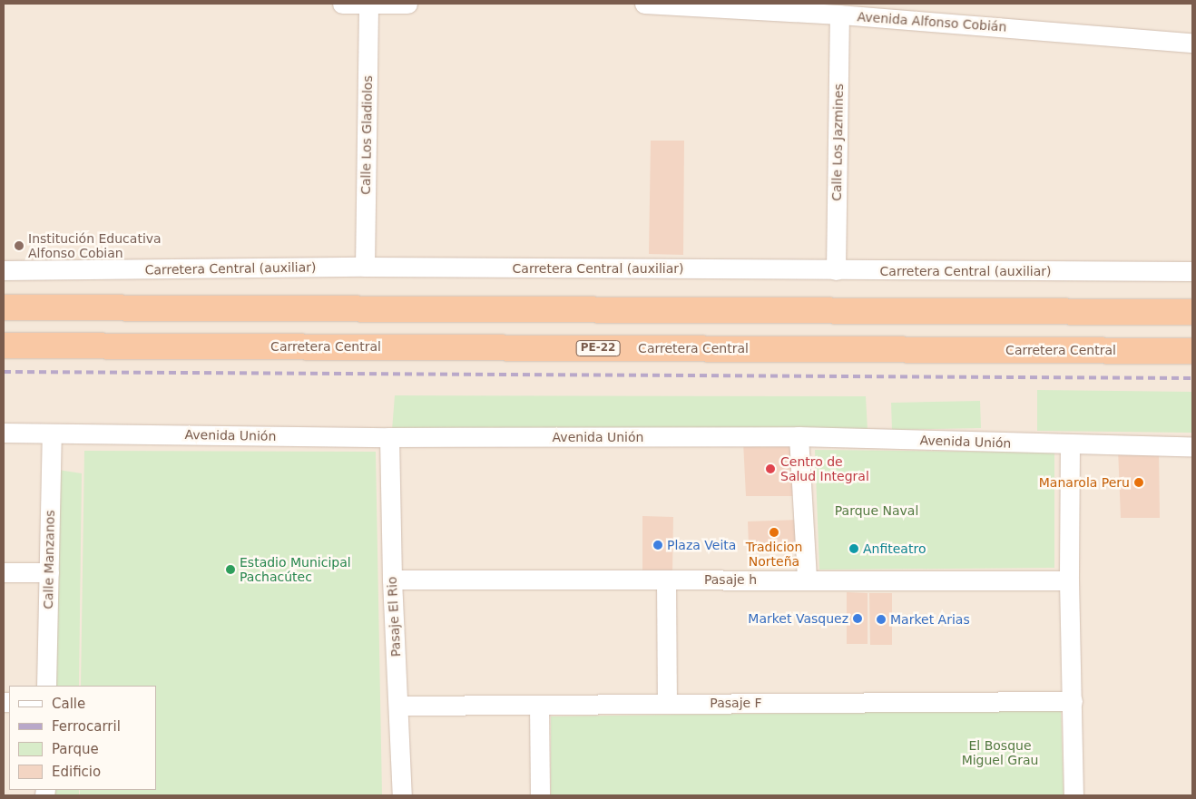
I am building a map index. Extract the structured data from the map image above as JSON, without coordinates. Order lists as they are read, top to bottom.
{
  "streets": {
    "highway": ["Carretera Central", "PE-22"],
    "street": [
      "Avenida Alfonso Cobián",
      "Calle Los Gladiolos",
      "Calle Los Jazmines",
      "Carretera Central (auxiliar)",
      "Avenida Unión",
      "Calle Manzanos",
      "Pasaje h",
      "Pasaje El Rio",
      "Pasaje F"
    ]
  },
  "crossings": [
    ["Avenida Alfonso Cobián", "Calle Los Jazmines"],
    ["Calle Los Gladiolos", "Carretera Central (auxiliar)"],
    ["Calle Los Jazmines", "Carretera Central (auxiliar)"],
    ["Avenida Unión", "Calle Manzanos"],
    ["Avenida Unión", "Pasaje El Rio"],
    ["Pasaje h", "Pasaje El Rio"],
    ["Pasaje El Rio", "Pasaje F"]
  ],
  "parks": ["Parque Naval", "El Bosque Miguel Grau"],
  "places": [
    "Institución Educativa Alfonso Cobian",
    "Centro de Salud Integral",
    "Manarola Peru",
    "Tradicion Norteña",
    "Plaza Veita",
    "Anfiteatro",
    "Estadio Municipal Pachacútec",
    "Market Vasquez",
    "Market Arias"
  ],
  "legend": [
    "Calle",
    "Ferrocarril",
    "Parque",
    "Edificio"
  ]
}
